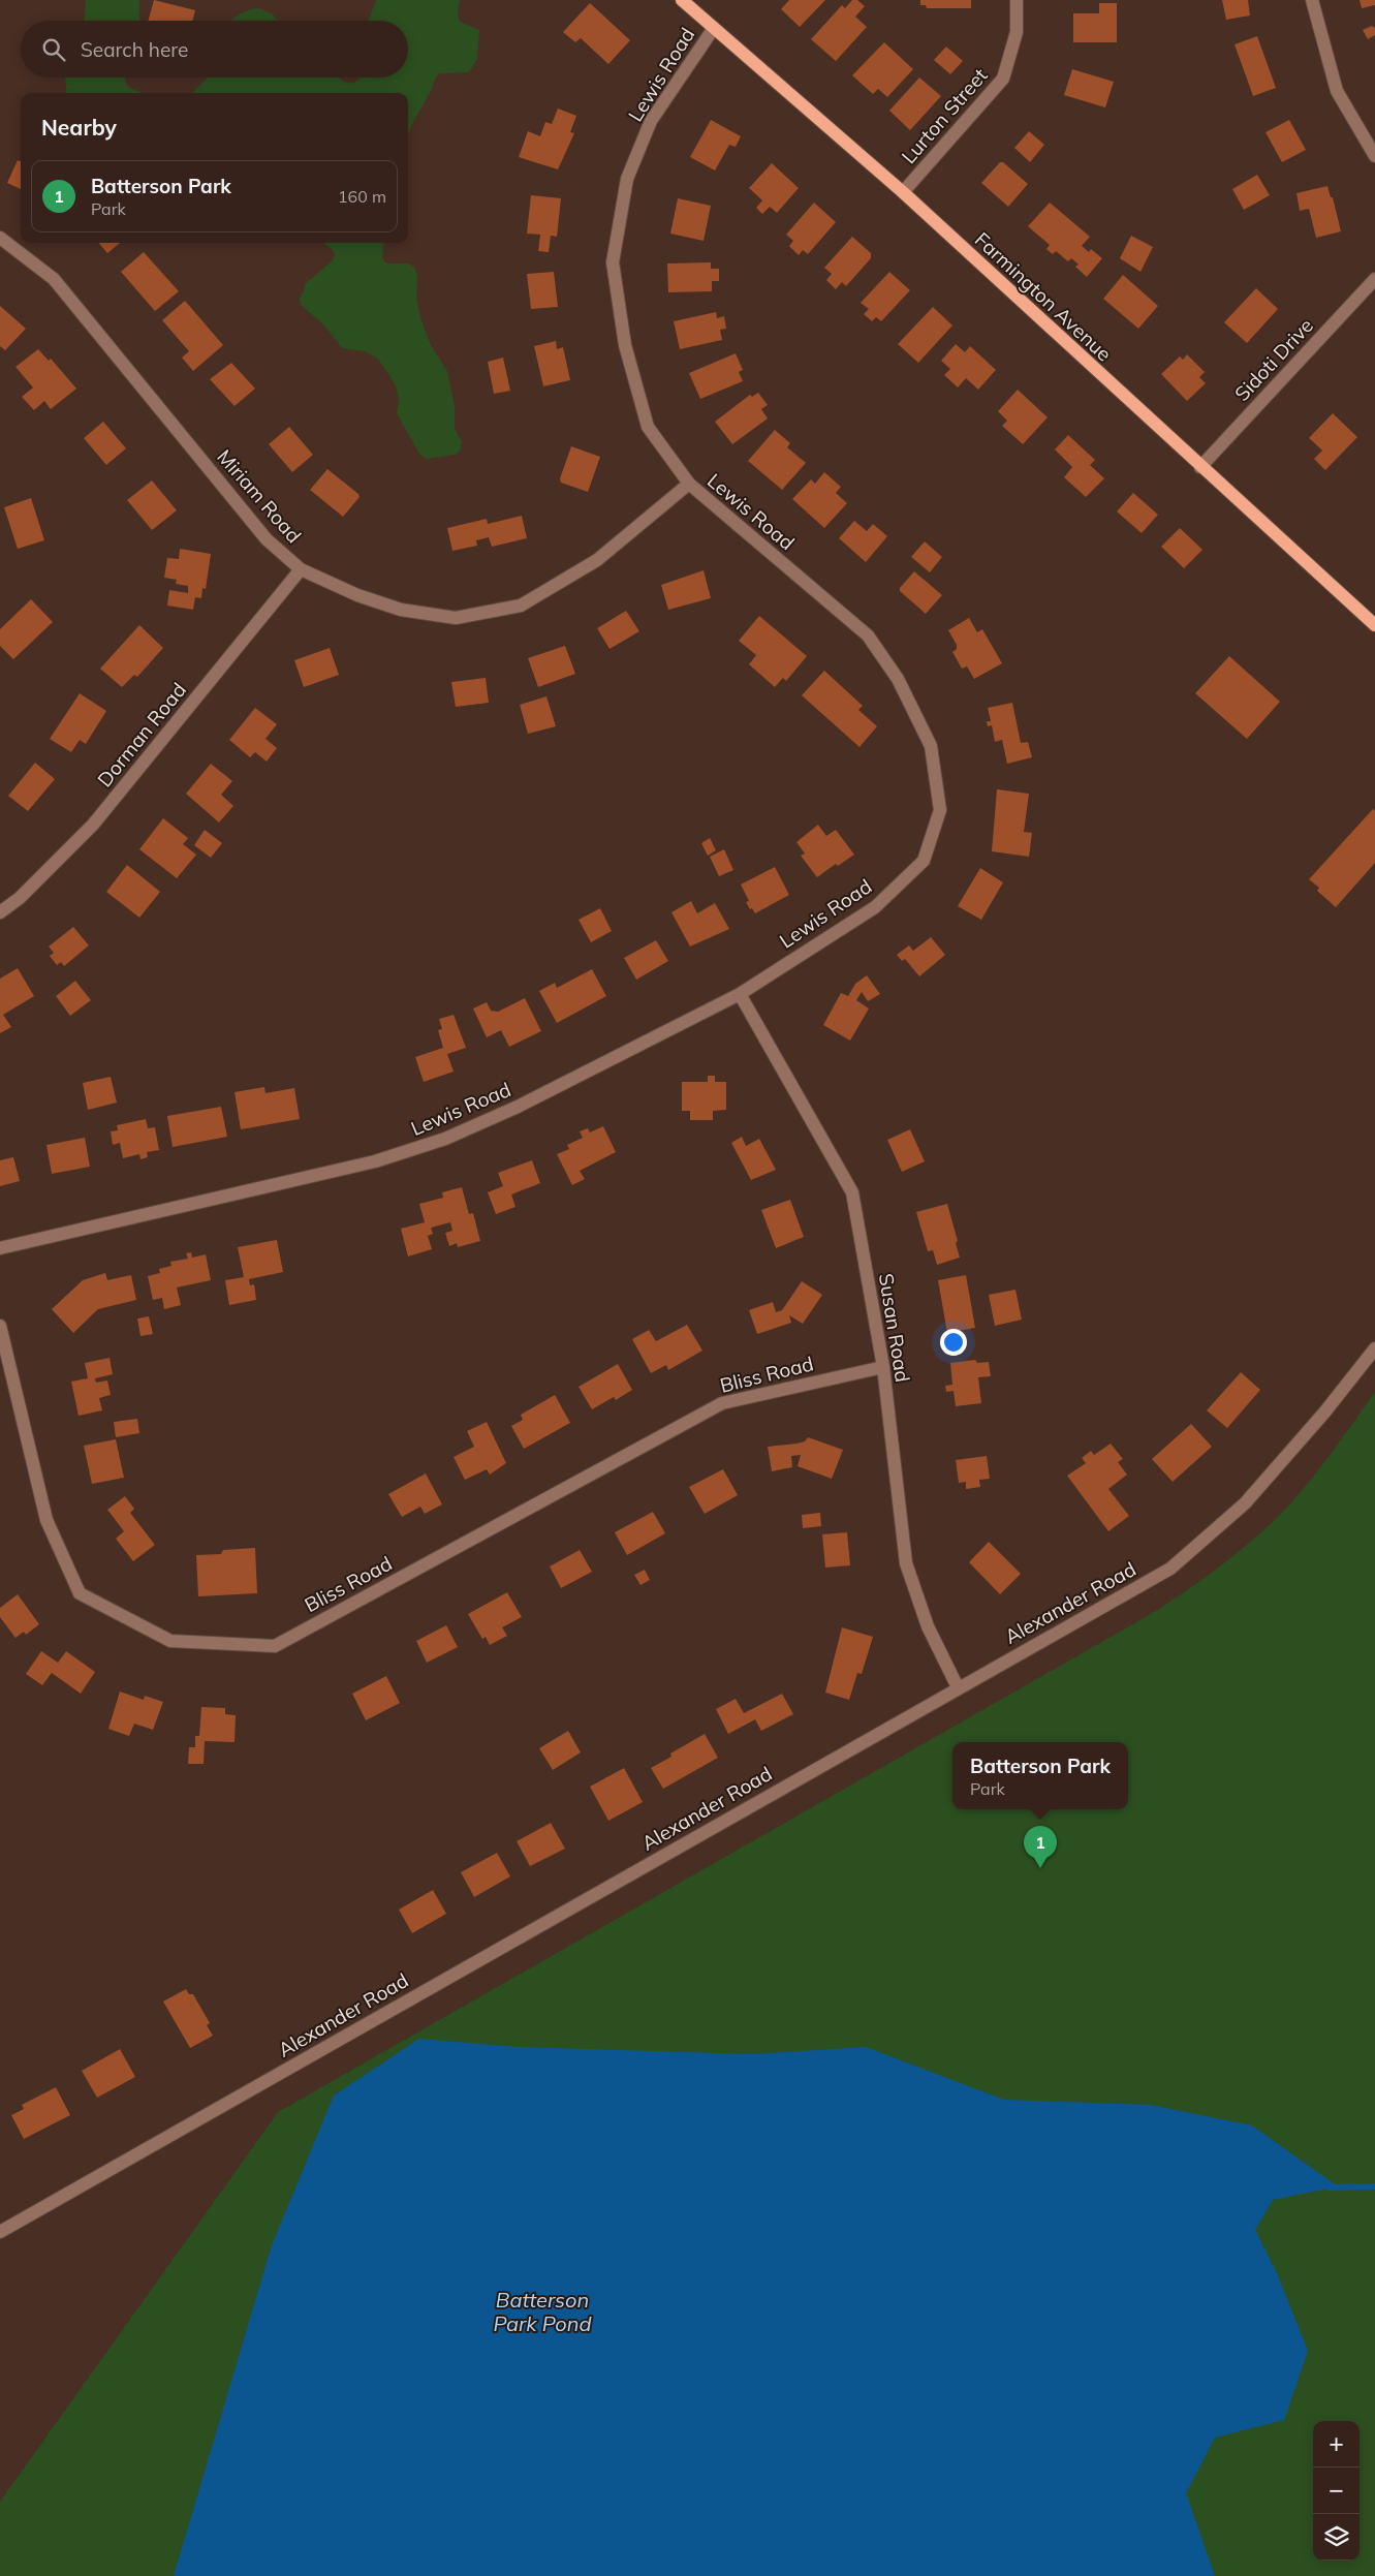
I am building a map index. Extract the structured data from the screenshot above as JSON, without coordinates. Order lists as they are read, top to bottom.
{
  "streets": {
    "main road": ["Farmington Avenue"],
    "street": [
      "Lewis Road",
      "Lurton Street",
      "Sidoti Drive",
      "Miriam Road",
      "Dorman Road",
      "Susan Road",
      "Bliss Road",
      "Alexander Road"
    ]
  },
  "crossings": [
    ["Lewis Road", "Farmington Avenue"],
    ["Lewis Road", "Miriam Road"],
    ["Lewis Road", "Susan Road"],
    ["Lurton Street", "Farmington Avenue"],
    ["Farmington Avenue", "Sidoti Drive"],
    ["Miriam Road", "Dorman Road"],
    ["Susan Road", "Bliss Road"],
    ["Susan Road", "Alexander Road"]
  ],
  "water": ["Batterson Park Pond"],
  "page": {
    "search": "Search here",
    "heading": "Nearby",
    "list": [
      {
        "mark": "1",
        "name": "Batterson Park",
        "note": "Park",
        "value": "160 m"
      }
    ],
    "popup": ["Batterson Park", "Park"],
    "pins": "1",
    "map_buttons": ["+", "−"]
  }
}
